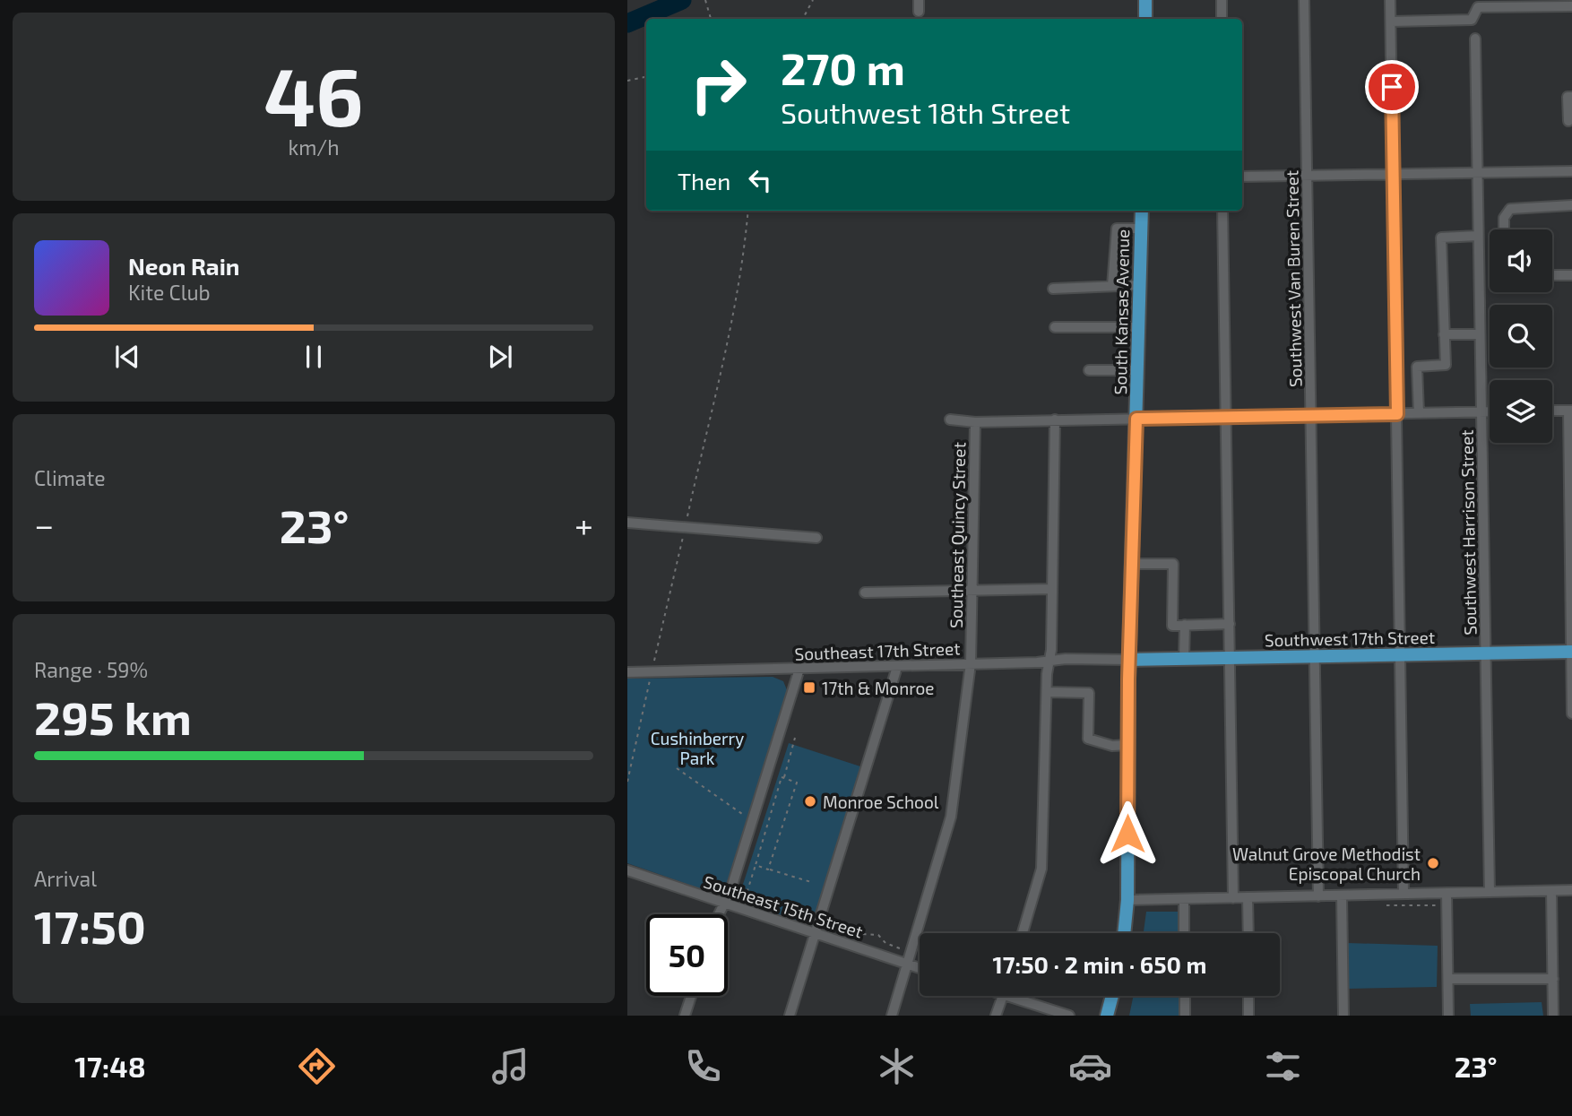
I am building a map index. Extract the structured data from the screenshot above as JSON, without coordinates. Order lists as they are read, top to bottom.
{
  "streets": {
    "main road": ["South Kansas Avenue", "Southwest 17th Street"],
    "street": [
      "Southwest Van Buren Street",
      "Southwest Harrison Street",
      "Southeast Quincy Street",
      "Southeast 17th Street",
      "Southeast 15th Street"
    ]
  },
  "crossings": [
    ["Southwest Van Buren Street", "Southwest 17th Street"],
    ["South Kansas Avenue", "Southwest 17th Street"],
    ["South Kansas Avenue", "Southeast 17th Street"],
    ["Southwest Harrison Street", "Southwest 17th Street"],
    ["Southeast Quincy Street", "Southeast 17th Street"],
    ["Southeast Quincy Street", "Southeast 15th Street"],
    ["Southwest 17th Street", "Southeast 17th Street"]
  ],
  "parks": ["Cushinberry Park"],
  "places": {
    "transit": ["17th & Monroe"],
    "other": ["Monroe School", "Walnut Grove Methodist Episcopal Church"]
  },
  "page": {
    "tile": [
      ["46", "km/h"],
      "Climate",
      ["Range · 59%", "295 km"],
      ["Arrival", "17:50"]
    ],
    "turn": ["270 m", "Southwest 18th Street"],
    "then": "Then",
    "song": ["Neon Rain", "Kite Club"],
    "heat": ["−", "23°", "+"],
    "limit": "50",
    "trip": "17:50 · 2 min · 650 m",
    "tabs": ["17:48", "23°"]
  }
}
